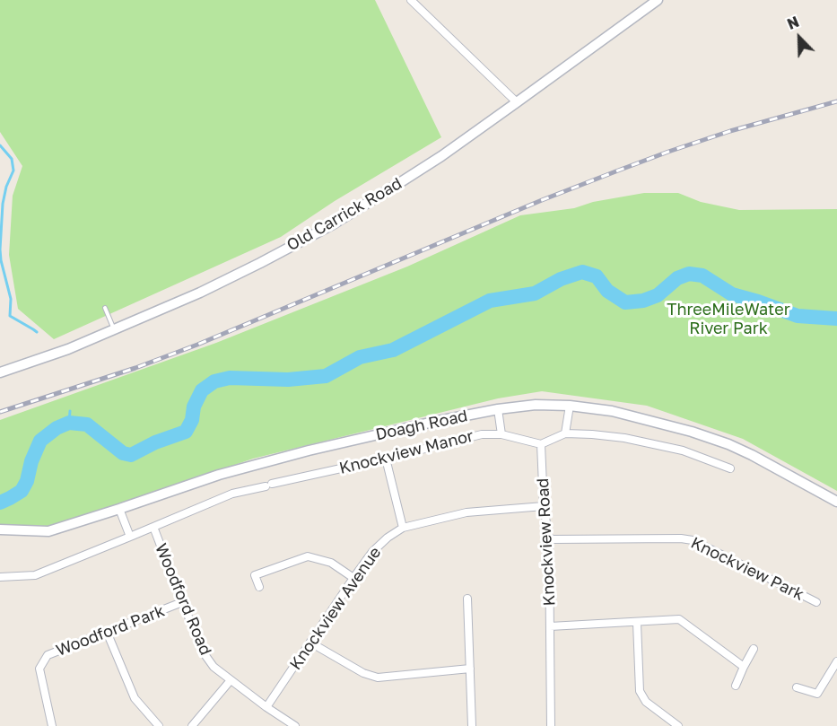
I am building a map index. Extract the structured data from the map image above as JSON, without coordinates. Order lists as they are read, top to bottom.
{
  "streets": {
    "main road": ["Old Carrick Road", "Doagh Road"],
    "street": [
      "Knockview Manor",
      "Knockview Road",
      "Knockview Park",
      "Woodford Road",
      "Knockview Avenue",
      "Woodford Park"
    ]
  },
  "crossings": [
    ["Knockview Manor", "Knockview Road"],
    ["Knockview Manor", "Woodford Road"],
    ["Knockview Road", "Knockview Park"],
    ["Knockview Road", "Knockview Avenue"],
    ["Woodford Road", "Knockview Avenue"],
    ["Woodford Road", "Woodford Park"]
  ],
  "parks": ["ThreeMileWater River Park"],
  "north": "top left"
}
